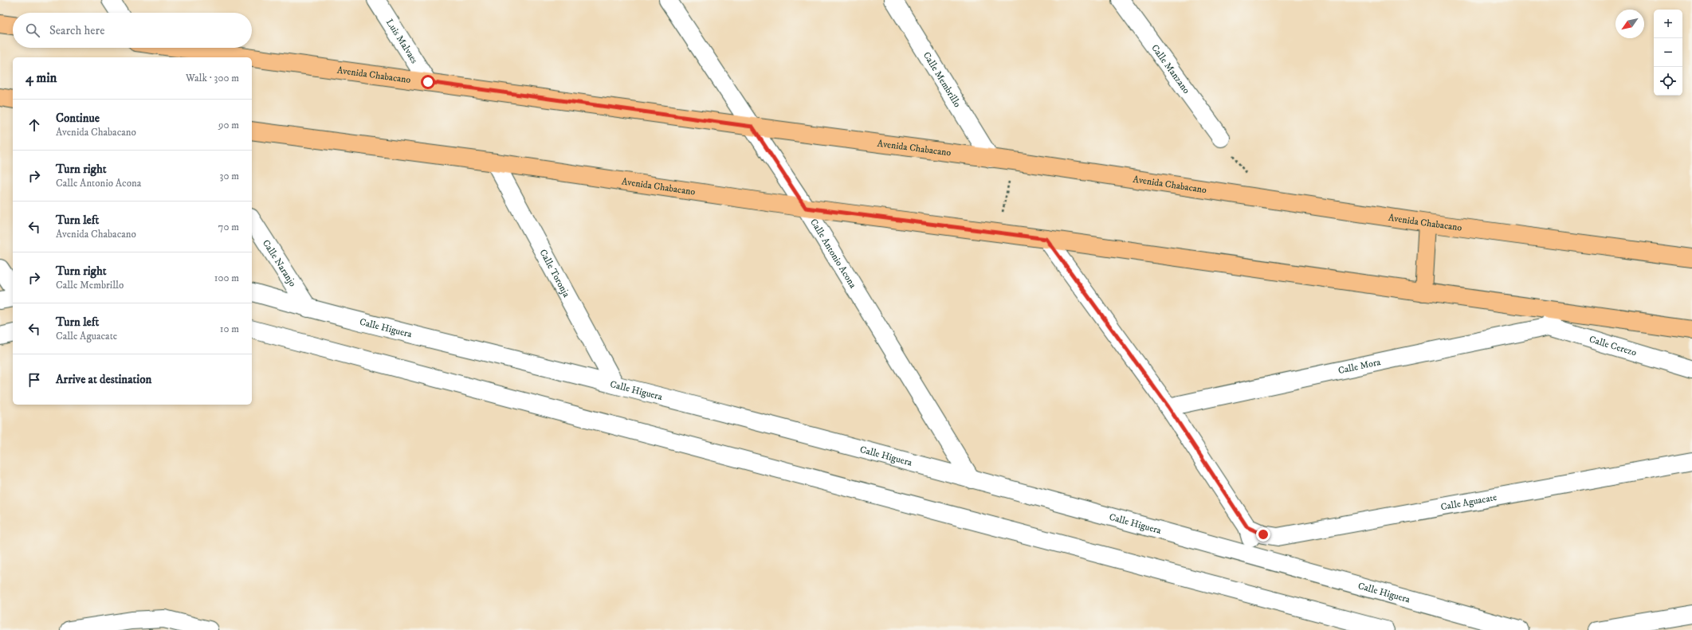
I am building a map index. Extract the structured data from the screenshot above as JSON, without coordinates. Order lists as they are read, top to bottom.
{
  "streets": {
    "main road": ["Avenida Chabacano"],
    "street": [
      "Luis Malvaes",
      "Calle Manzano",
      "Calle Membrillo",
      "Calle Antonio Acona",
      "Calle Naranjo",
      "Calle Toronja",
      "Calle Higuera",
      "Calle Cerezo",
      "Calle Mora",
      "Calle Aguacate"
    ]
  },
  "crossings": [
    ["Luis Malvaes", "Avenida Chabacano"],
    ["Avenida Chabacano", "Calle Membrillo"],
    ["Avenida Chabacano", "Calle Antonio Acona"],
    ["Avenida Chabacano", "Calle Toronja"],
    ["Avenida Chabacano", "Calle Cerezo"],
    ["Avenida Chabacano", "Calle Mora"],
    ["Calle Antonio Acona", "Calle Higuera"],
    ["Calle Naranjo", "Calle Higuera"],
    ["Calle Toronja", "Calle Higuera"],
    ["Calle Cerezo", "Calle Mora"]
  ],
  "north": "bottom left",
  "page": {
    "map_buttons": ["+", "−"],
    "search": "Search here",
    "heading": ["4 min", "Walk · 300 m"],
    "list": [
      ["Continue", "Avenida Chabacano", "90 m"],
      ["Turn right", "Calle Antonio Acona", "30 m"],
      ["Turn left", "Avenida Chabacano", "70 m"],
      ["Turn right", "Calle Membrillo", "100 m"],
      ["Turn left", "Calle Aguacate", "10 m"],
      "Arrive at destination"
    ]
  }
}
